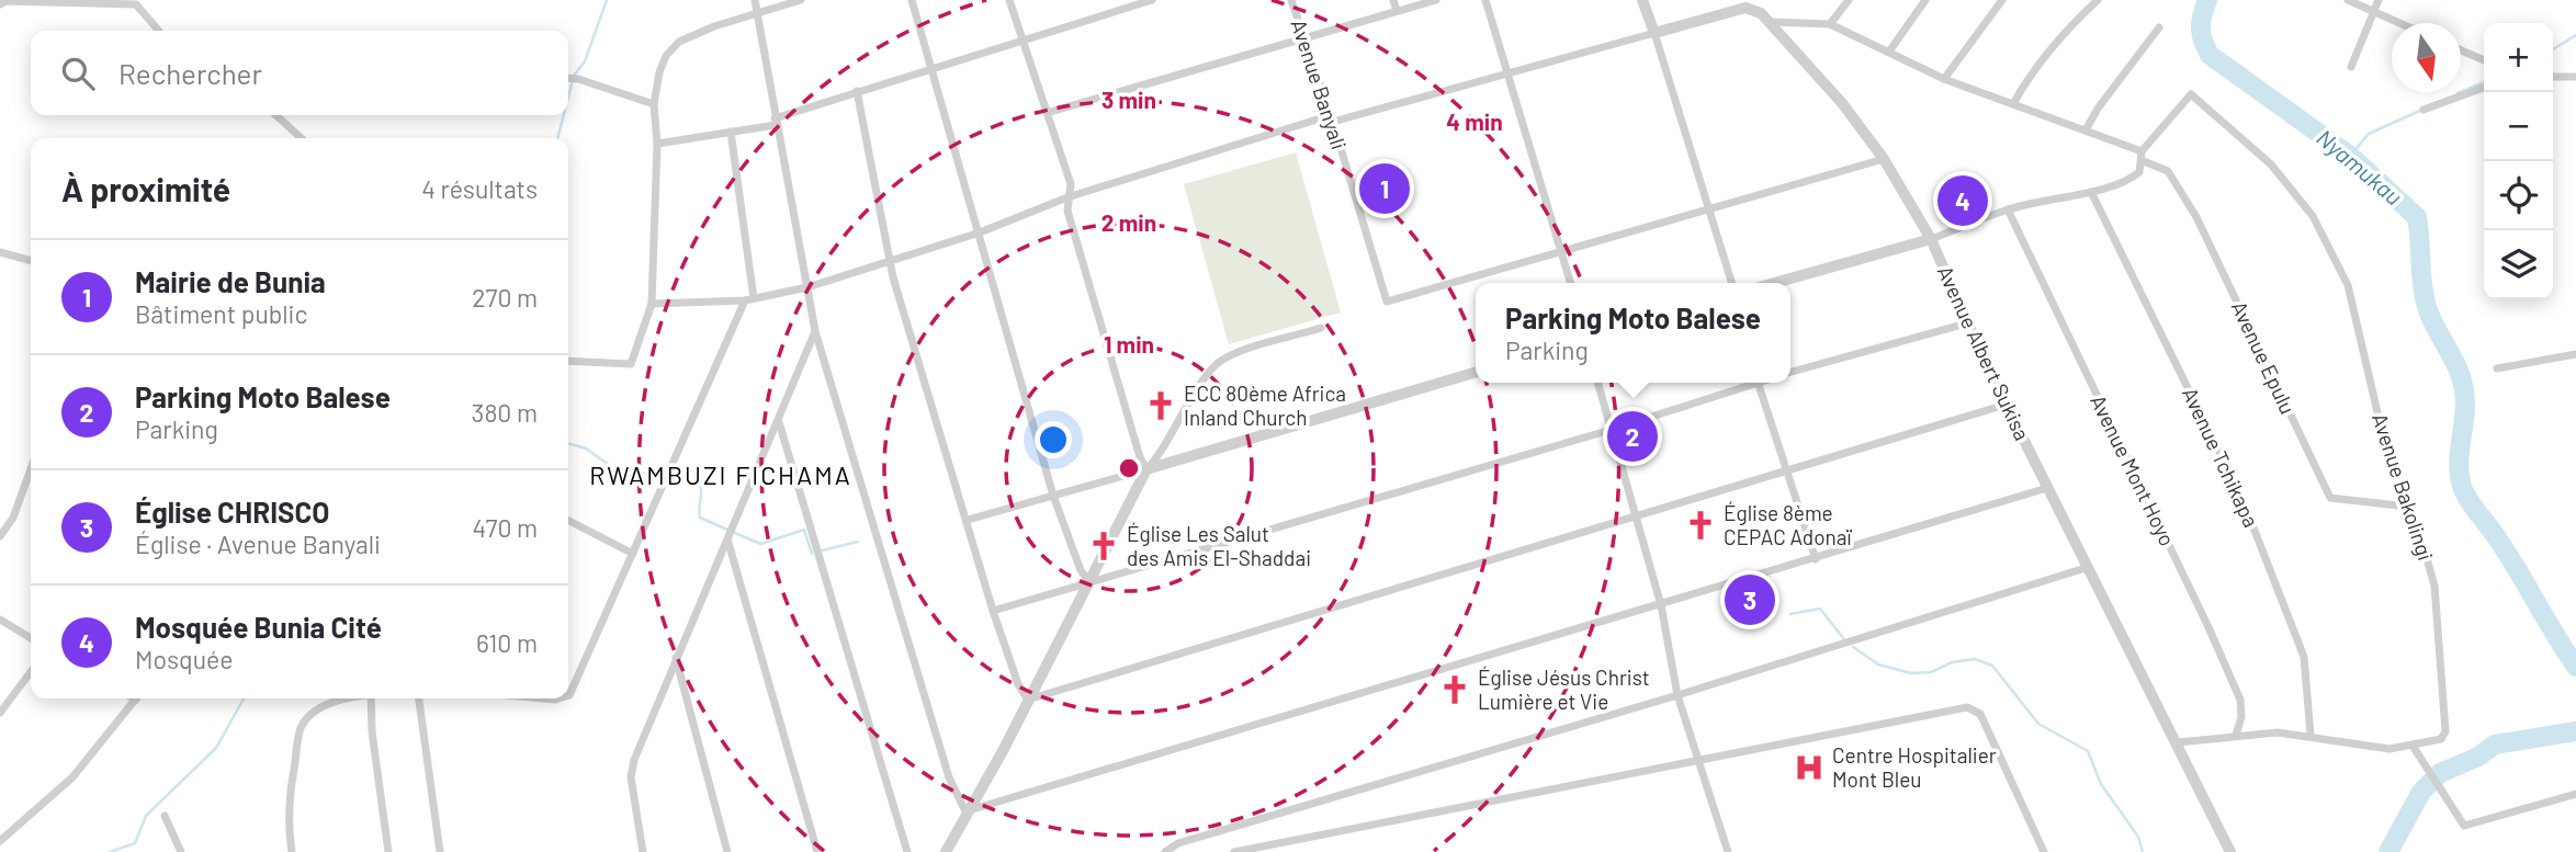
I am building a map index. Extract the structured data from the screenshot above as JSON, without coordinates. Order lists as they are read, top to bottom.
{
  "streets": {
    "street": [
      "Avenue Banyali",
      "Avenue Albert Sukisa",
      "Avenue Epulu",
      "Avenue Tchikapa",
      "Avenue Mont Hoyo",
      "Avenue Bakolingi"
    ]
  },
  "crossings": [
    ["Avenue Epulu", "Avenue Bakolingi"]
  ],
  "districts": ["RWAMBUZI FICHAMA"],
  "water": ["Nyamukau"],
  "places": {
    "church": [
      "ECC 80ème Africa Inland Church",
      "Église 8ème CEPAC Adonaï",
      "Église Les Salut des Amis El-Shaddai",
      "Église Jésus Christ Lumière et Vie"
    ],
    "hospital": ["Centre Hospitalier Mont Bleu"]
  },
  "north": "bottom",
  "page": {
    "map_buttons": ["+", "−"],
    "search": "Rechercher",
    "heading": ["À proximité", "4 résultats"],
    "pins": [
      "1",
      "4",
      "2",
      "3"
    ],
    "list": [
      {
        "mark": "1",
        "name": "Mairie de Bunia",
        "note": "Bâtiment public",
        "value": "270 m"
      },
      {
        "mark": "2",
        "name": "Parking Moto Balese",
        "note": "Parking",
        "value": "380 m"
      },
      {
        "mark": "3",
        "name": "Église CHRISCO",
        "note": "Église · Avenue Banyali",
        "value": "470 m"
      },
      {
        "mark": "4",
        "name": "Mosquée Bunia Cité",
        "note": "Mosquée",
        "value": "610 m"
      }
    ],
    "popup": ["Parking Moto Balese", "Parking"]
  },
  "rings": [
    "3 min",
    "4 min",
    "2 min",
    "1 min"
  ]
}
